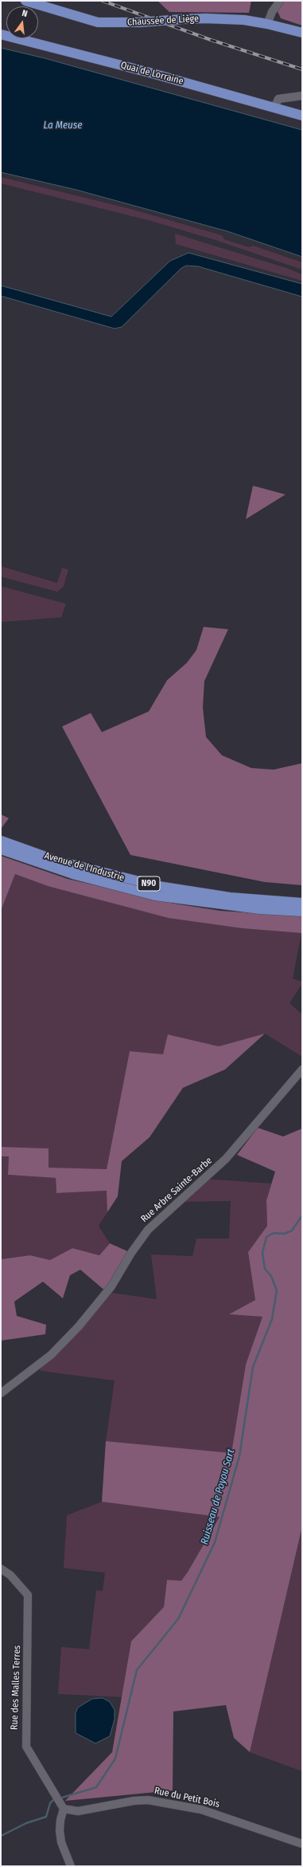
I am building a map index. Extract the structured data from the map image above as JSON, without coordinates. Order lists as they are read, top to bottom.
{
  "streets": {
    "main road": [
      "Chaussée de Liège",
      "Quai de Lorraine",
      "Avenue de l'Industrie",
      "N90"
    ],
    "street": ["Rue Arbre Sainte-Barbe", "Rue des Malles Terres", "Rue du Petit Bois"]
  },
  "crossings": [
    ["Rue des Malles Terres", "Rue du Petit Bois"]
  ],
  "water": ["La Meuse", "Ruisseau de Poyou Sart"],
  "north": "top"
}
